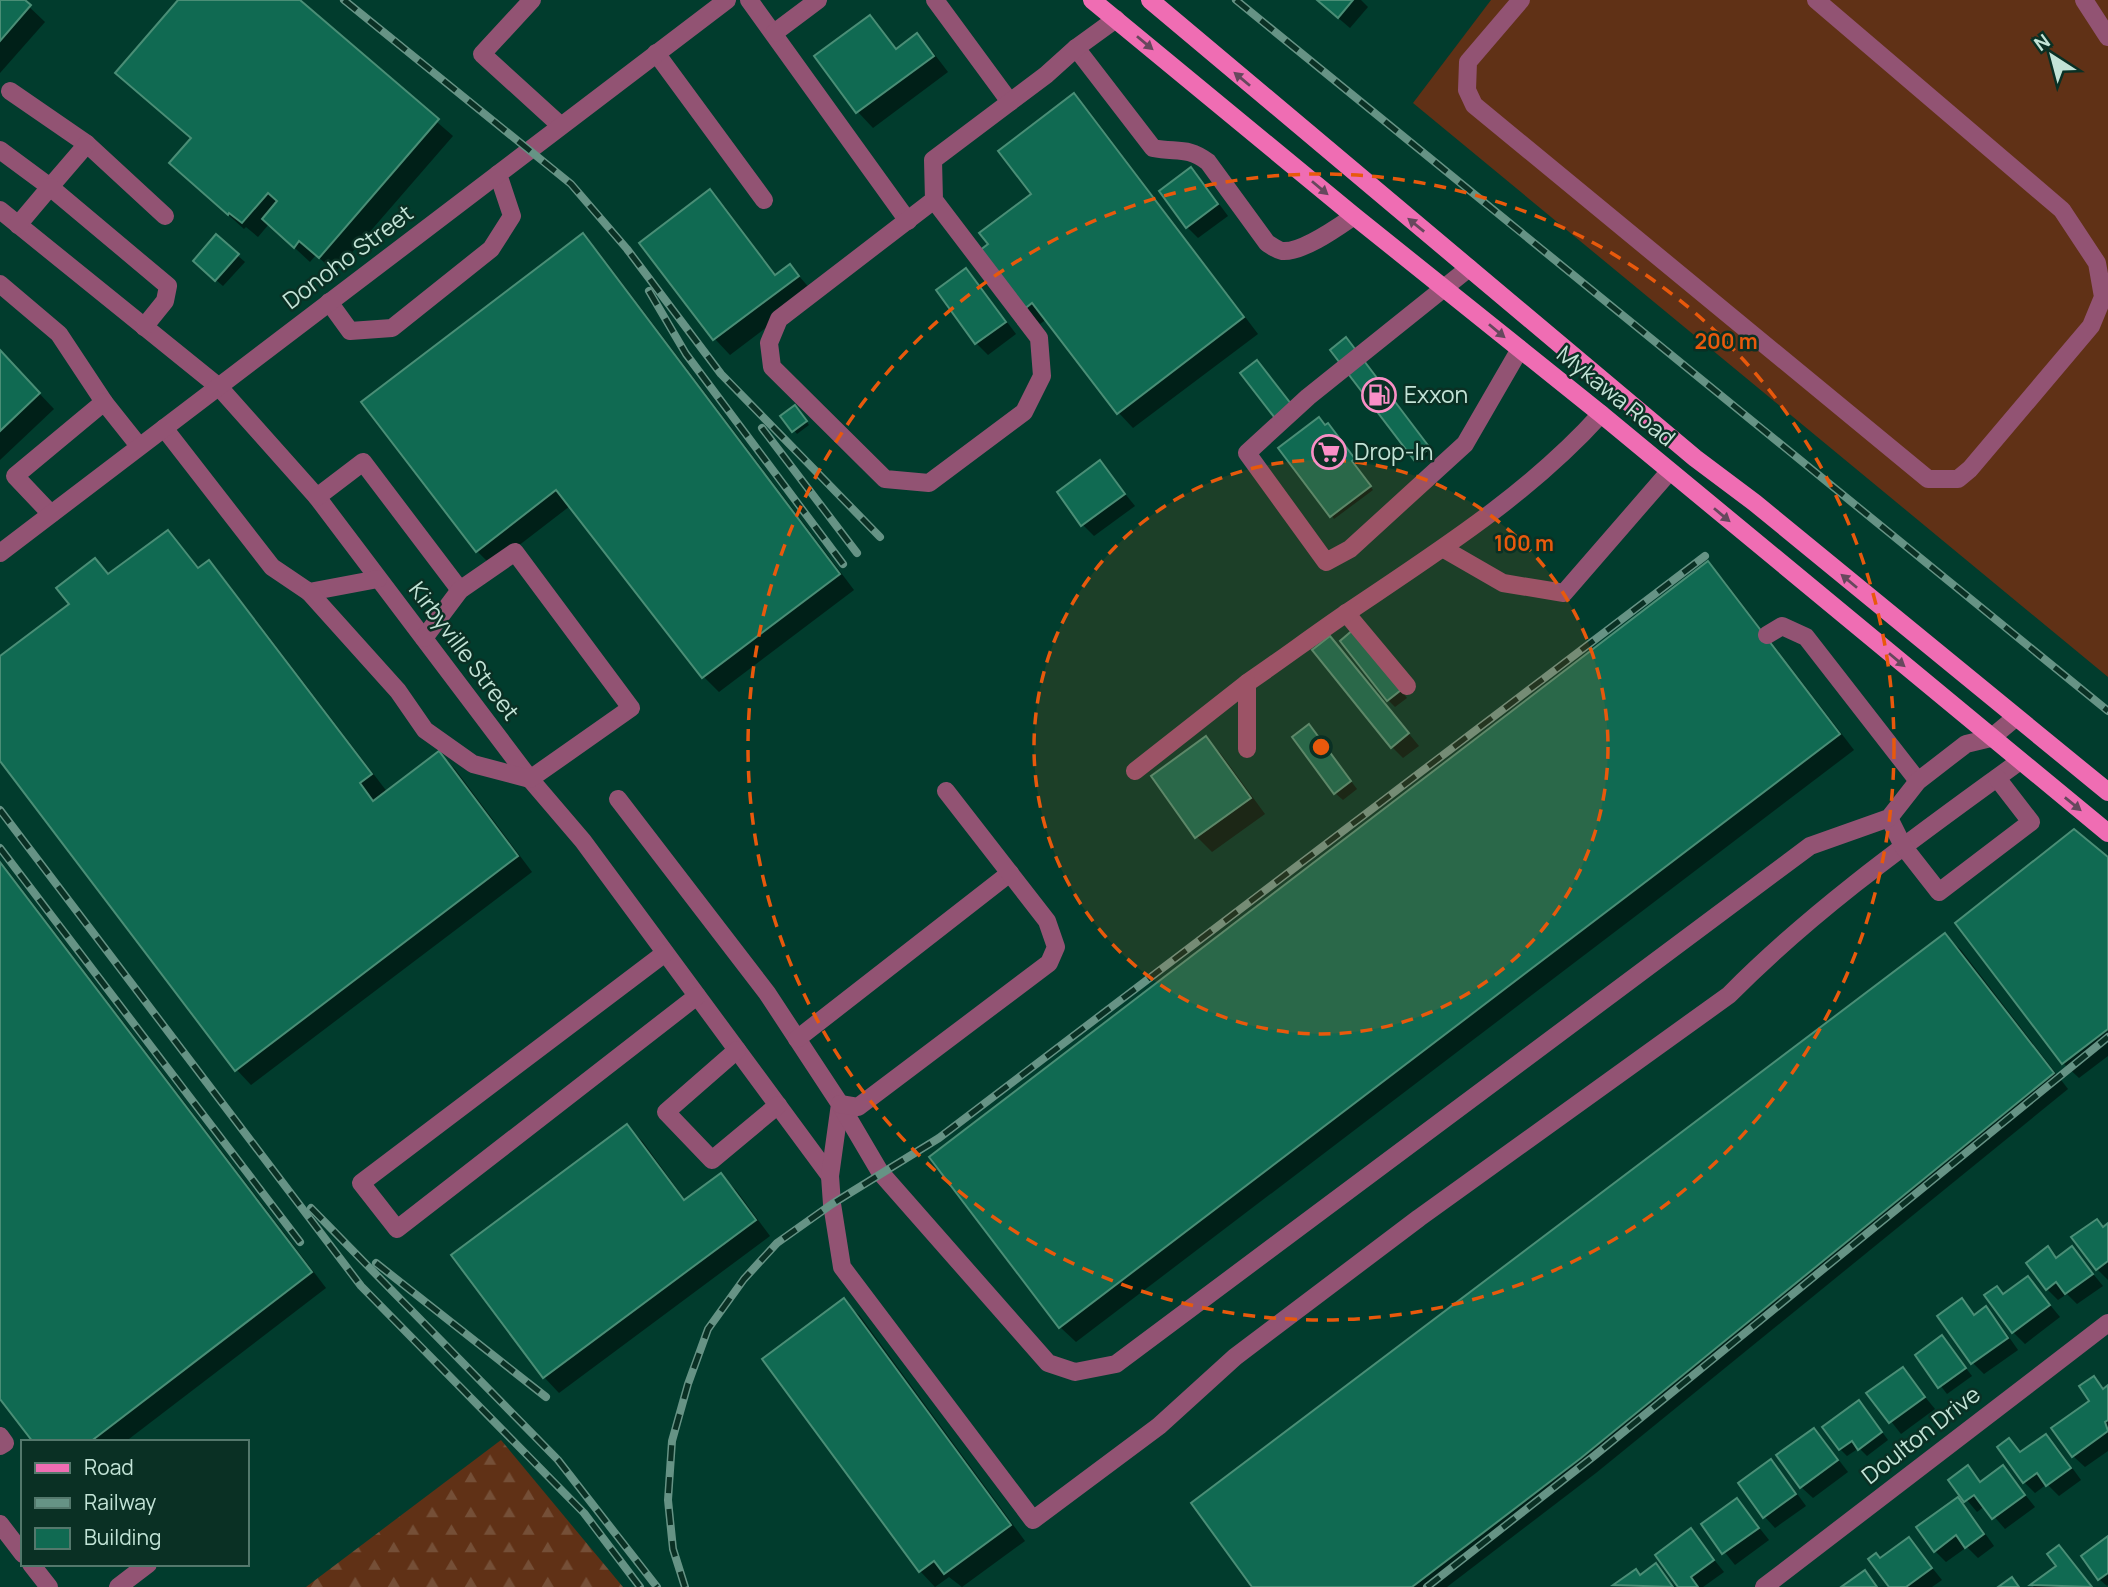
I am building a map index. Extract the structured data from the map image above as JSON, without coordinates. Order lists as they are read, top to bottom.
{
  "streets": {
    "main road": ["Mykawa Road"],
    "street": ["Donoho Street", "Kirbyville Street", "Doulton Drive"]
  },
  "crossings": [
    ["Donoho Street", "Kirbyville Street"]
  ],
  "places": {
    "fuel station": ["Exxon"],
    "supermarket": ["Drop-In"]
  },
  "legend": ["Road", "Railway", "Building"],
  "north": "top left",
  "rings": ["200 m", "100 m"]
}
